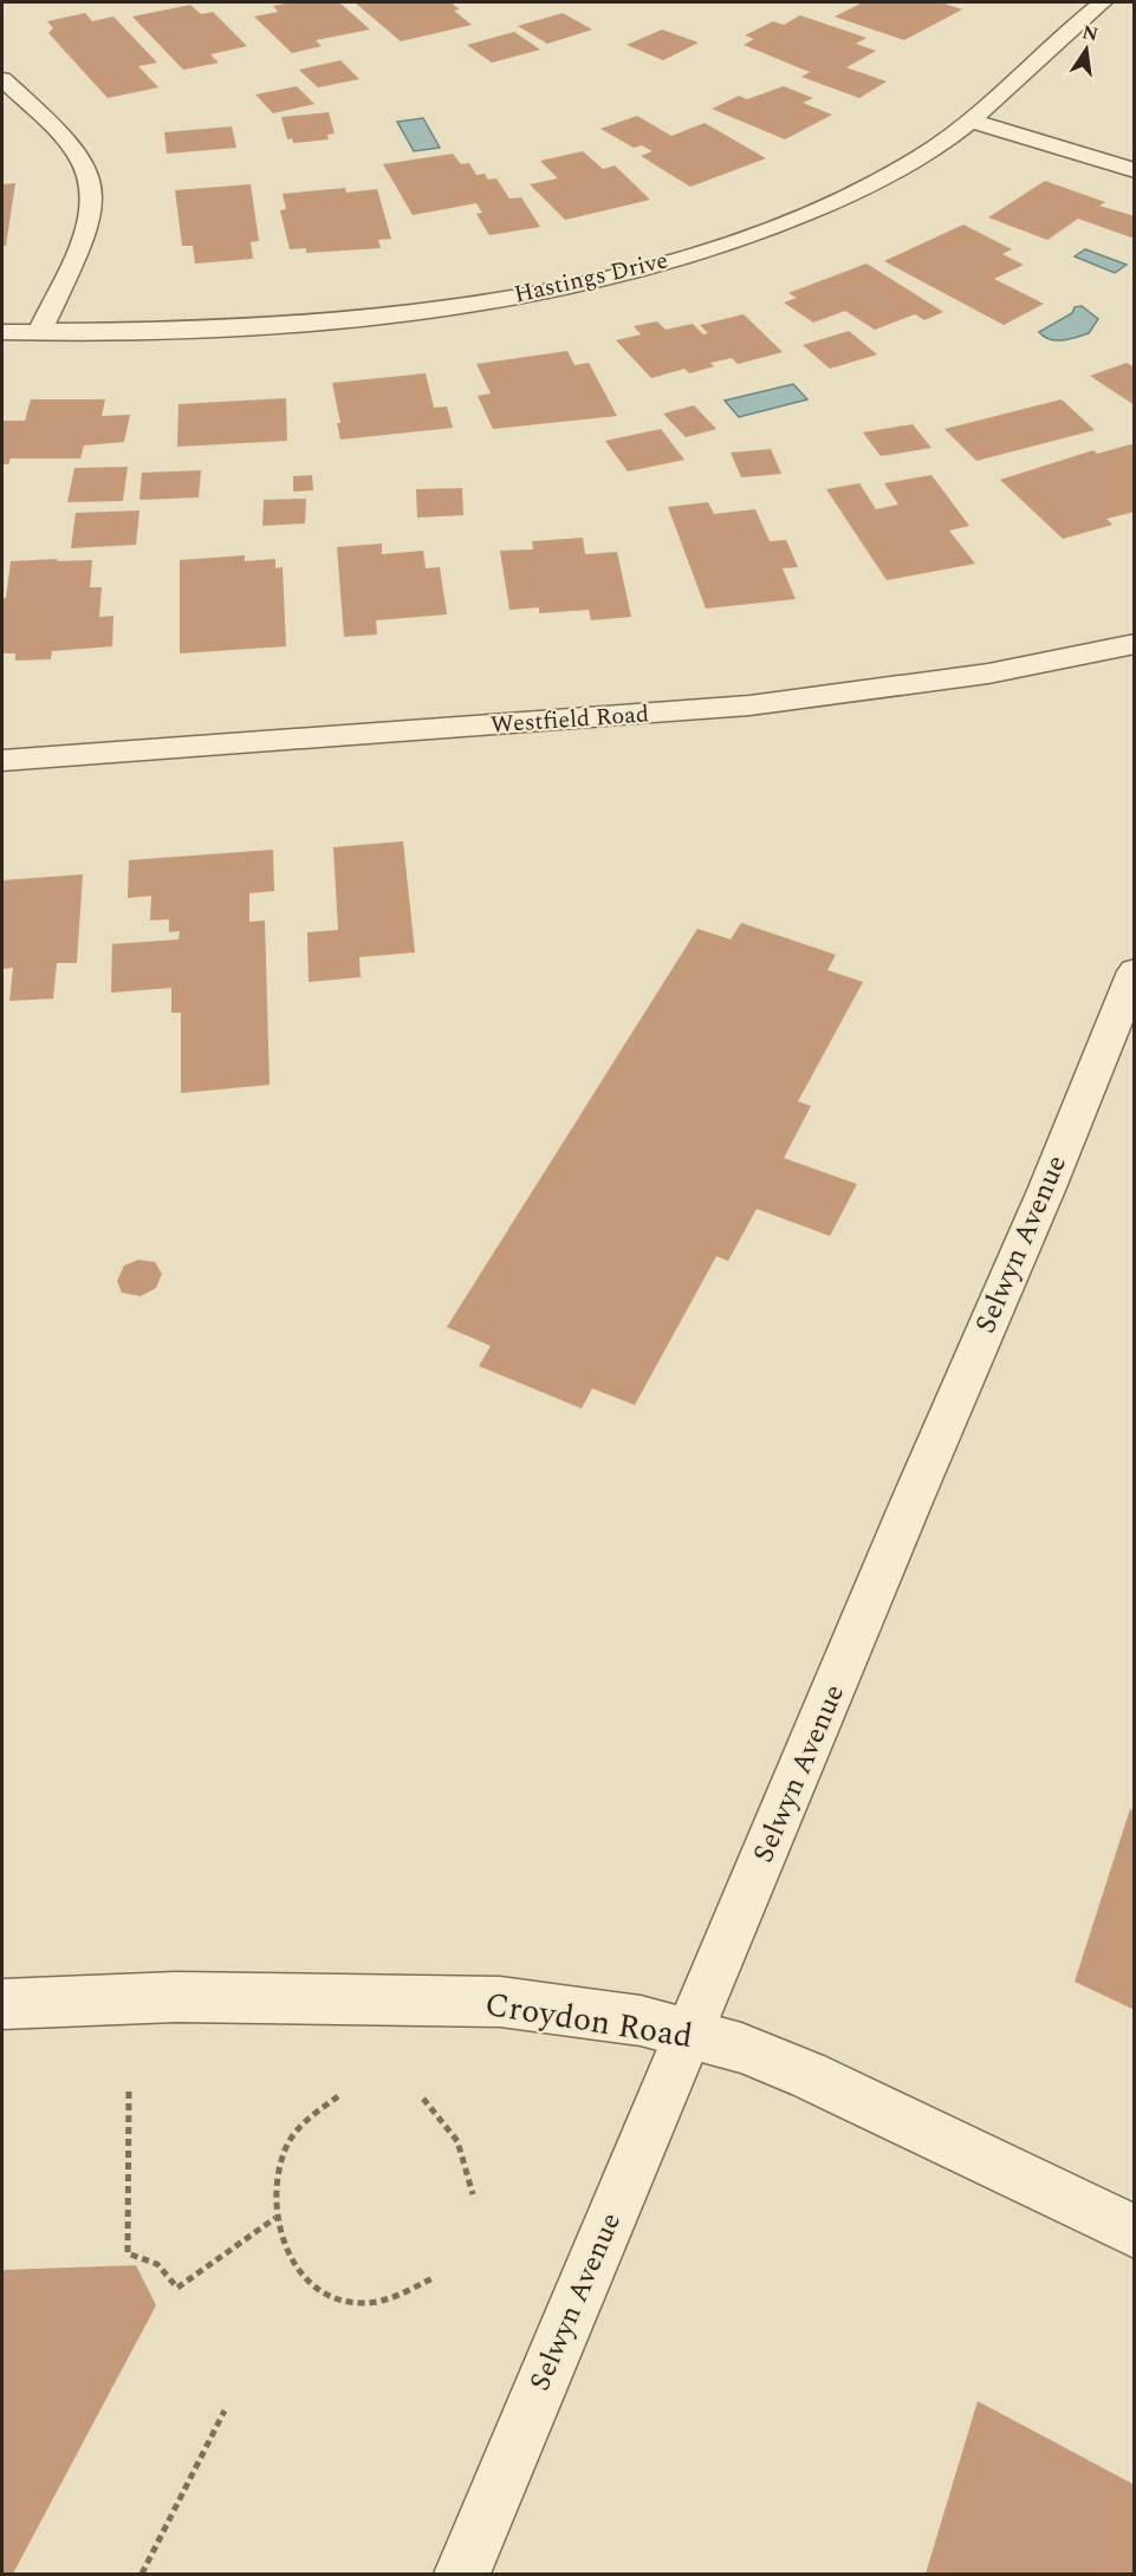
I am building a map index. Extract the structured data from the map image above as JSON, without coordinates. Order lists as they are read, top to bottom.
{
  "streets": {
    "street": [
      "Hastings Drive",
      "Westfield Road",
      "Selwyn Avenue",
      "Croydon Road"
    ]
  },
  "crossings": [
    ["Selwyn Avenue", "Croydon Road"]
  ],
  "north": "top"
}
